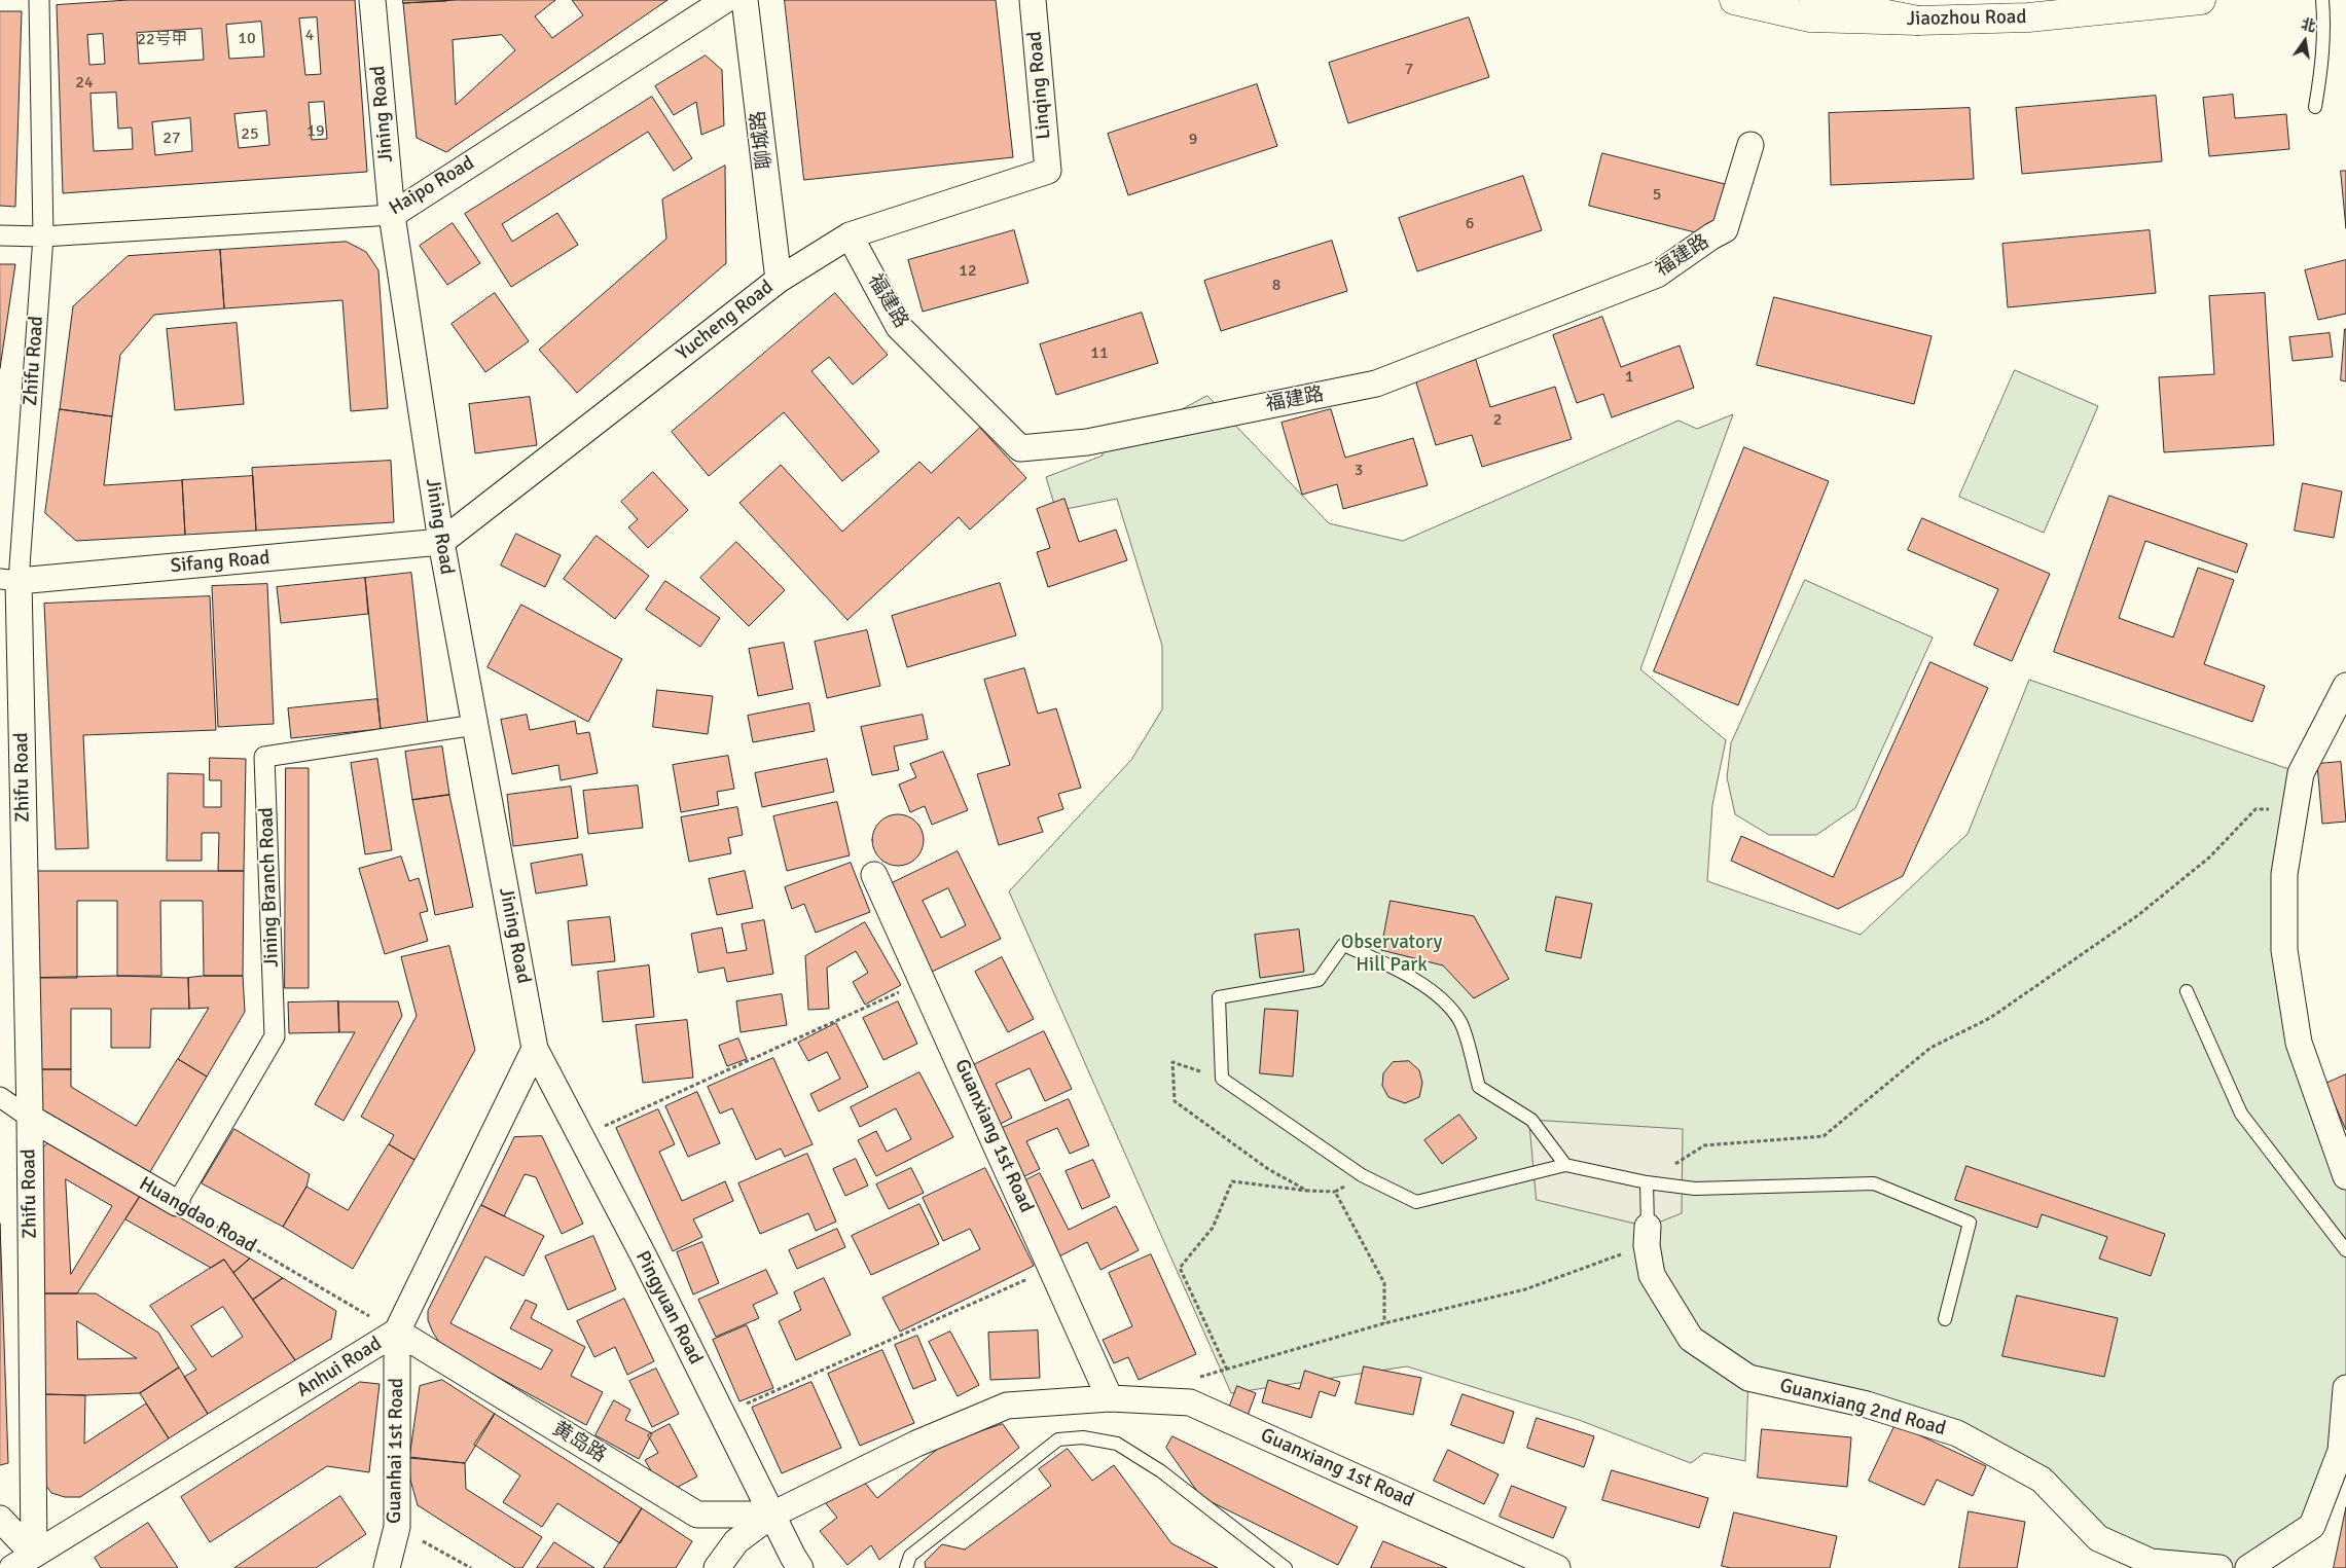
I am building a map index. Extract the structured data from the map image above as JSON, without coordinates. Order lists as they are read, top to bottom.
{
  "streets": {
    "main road": ["Jiaozhou Road"],
    "street": [
      "Linqing Road",
      "Jining Road",
      "聊城路",
      "Haipo Road",
      "福建路",
      "Yucheng Road",
      "Zhifu Road",
      "Sifang Road",
      "Jining Branch Road",
      "Guanxiang 1st Road",
      "Huangdao Road",
      "Pingyuan Road",
      "Anhui Road",
      "Guanxiang 2nd Road",
      "黄岛路",
      "Guanhai 1st Road"
    ]
  },
  "crossings": [
    ["Linqing Road", "Yucheng Road"],
    ["Jining Road", "Haipo Road"],
    ["Jining Road", "Yucheng Road"],
    ["Jining Road", "Sifang Road"],
    ["Jining Road", "Jining Branch Road"],
    ["Jining Road", "Pingyuan Road"],
    ["Jining Road", "Anhui Road"],
    ["聊城路", "Yucheng Road"],
    ["Haipo Road", "Zhifu Road"],
    ["福建路", "Yucheng Road"],
    ["Yucheng Road", "Sifang Road"],
    ["Zhifu Road", "Sifang Road"],
    ["Zhifu Road", "Huangdao Road"],
    ["Zhifu Road", "Anhui Road"],
    ["Jining Branch Road", "Huangdao Road"],
    ["Guanxiang 1st Road", "Pingyuan Road"],
    ["Guanxiang 1st Road", "黄岛路"],
    ["Huangdao Road", "Anhui Road"],
    ["Huangdao Road", "黄岛路"],
    ["Huangdao Road", "Guanhai 1st Road"],
    ["Pingyuan Road", "Anhui Road"],
    ["Pingyuan Road", "黄岛路"],
    ["Anhui Road", "黄岛路"],
    ["Anhui Road", "Guanhai 1st Road"],
    ["黄岛路", "Guanhai 1st Road"]
  ],
  "parks": ["Observatory Hill Park"],
  "house_numbers": [
    "4",
    "10",
    "22号甲",
    "7",
    "24",
    "19",
    "25",
    "27",
    "9",
    "5",
    "6",
    "12",
    "8",
    "11",
    "1",
    "2",
    "3"
  ],
  "north": "top"
}
